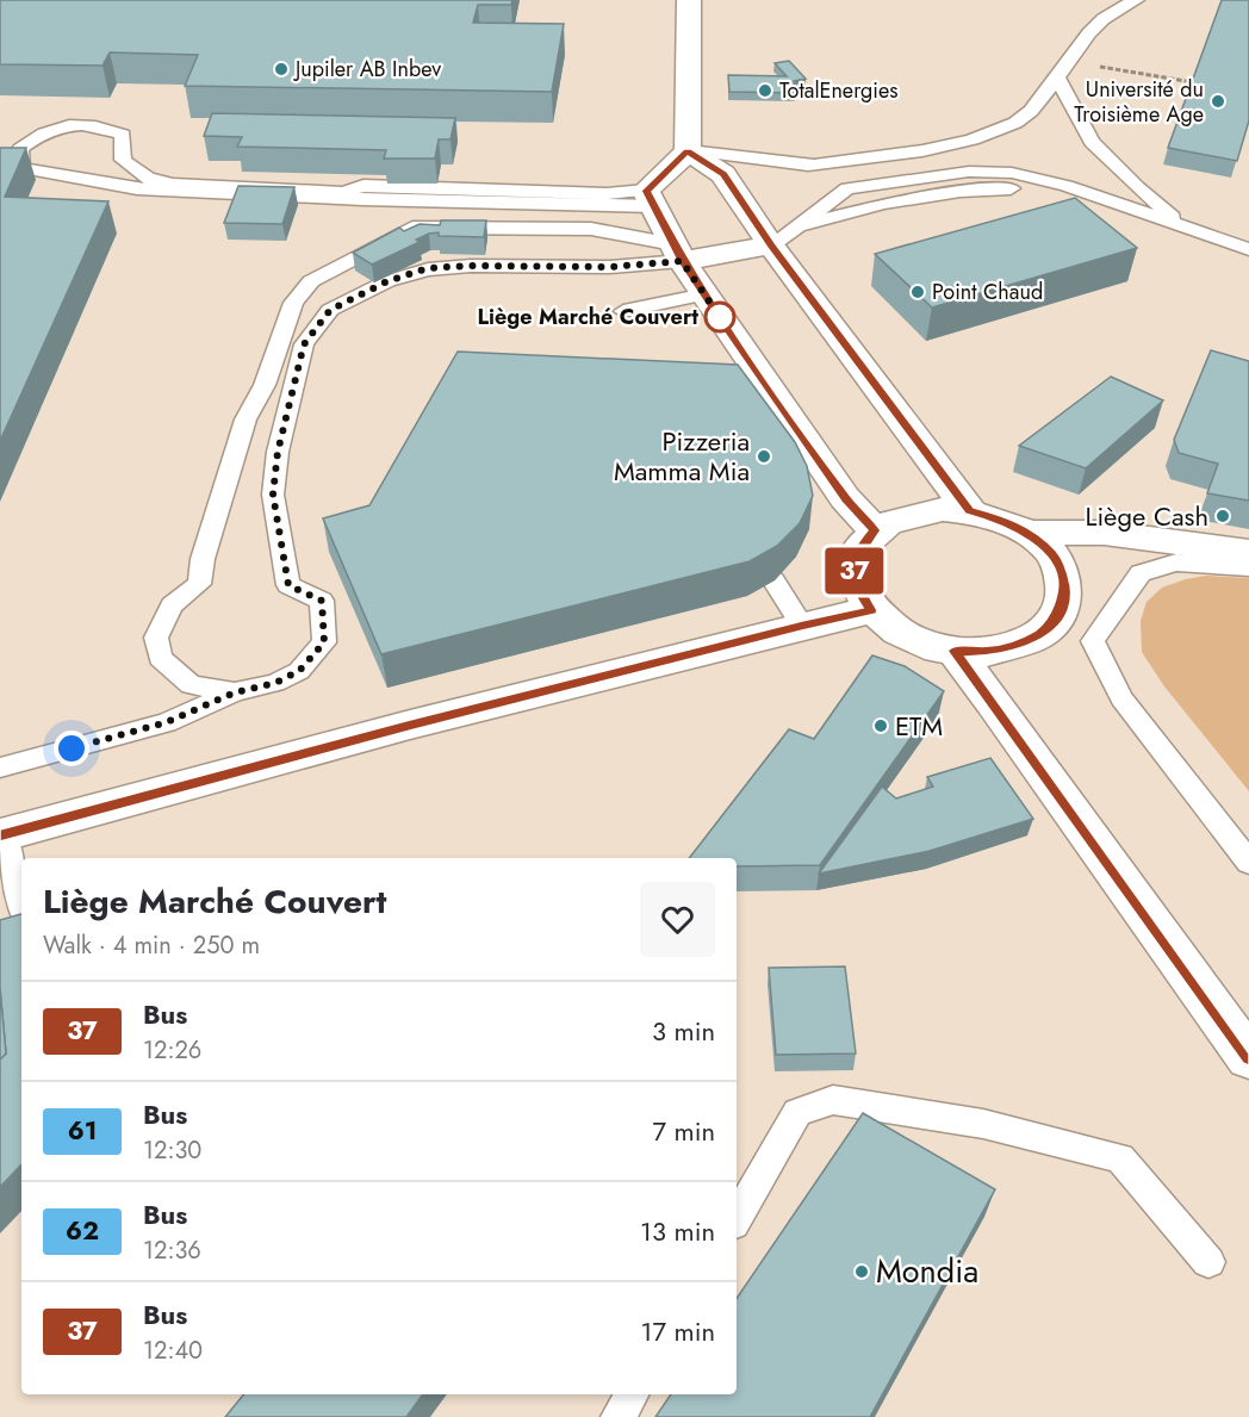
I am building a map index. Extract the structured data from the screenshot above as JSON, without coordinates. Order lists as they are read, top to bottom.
{
  "places": [
    "Jupiler AB Inbev",
    "TotalEnergies",
    "Université du Troisième Age",
    "Point Chaud",
    "Liège Marché Couvert",
    "Pizzeria Mamma Mia",
    "Liège Cash",
    "ETM",
    "Mondia"
  ],
  "lines": ["bus line 37"],
  "page": {
    "on_map": "37",
    "heading": ["Liège Marché Couvert", "Walk · 4 min · 250 m"],
    "list": [
      {
        "mark": "37",
        "name": "Bus",
        "note": "12:26",
        "value": "3 min"
      },
      {
        "mark": "61",
        "name": "Bus",
        "note": "12:30",
        "value": "7 min"
      },
      {
        "mark": "62",
        "name": "Bus",
        "note": "12:36",
        "value": "13 min"
      },
      {
        "mark": "37",
        "name": "Bus",
        "note": "12:40",
        "value": "17 min"
      }
    ]
  }
}
